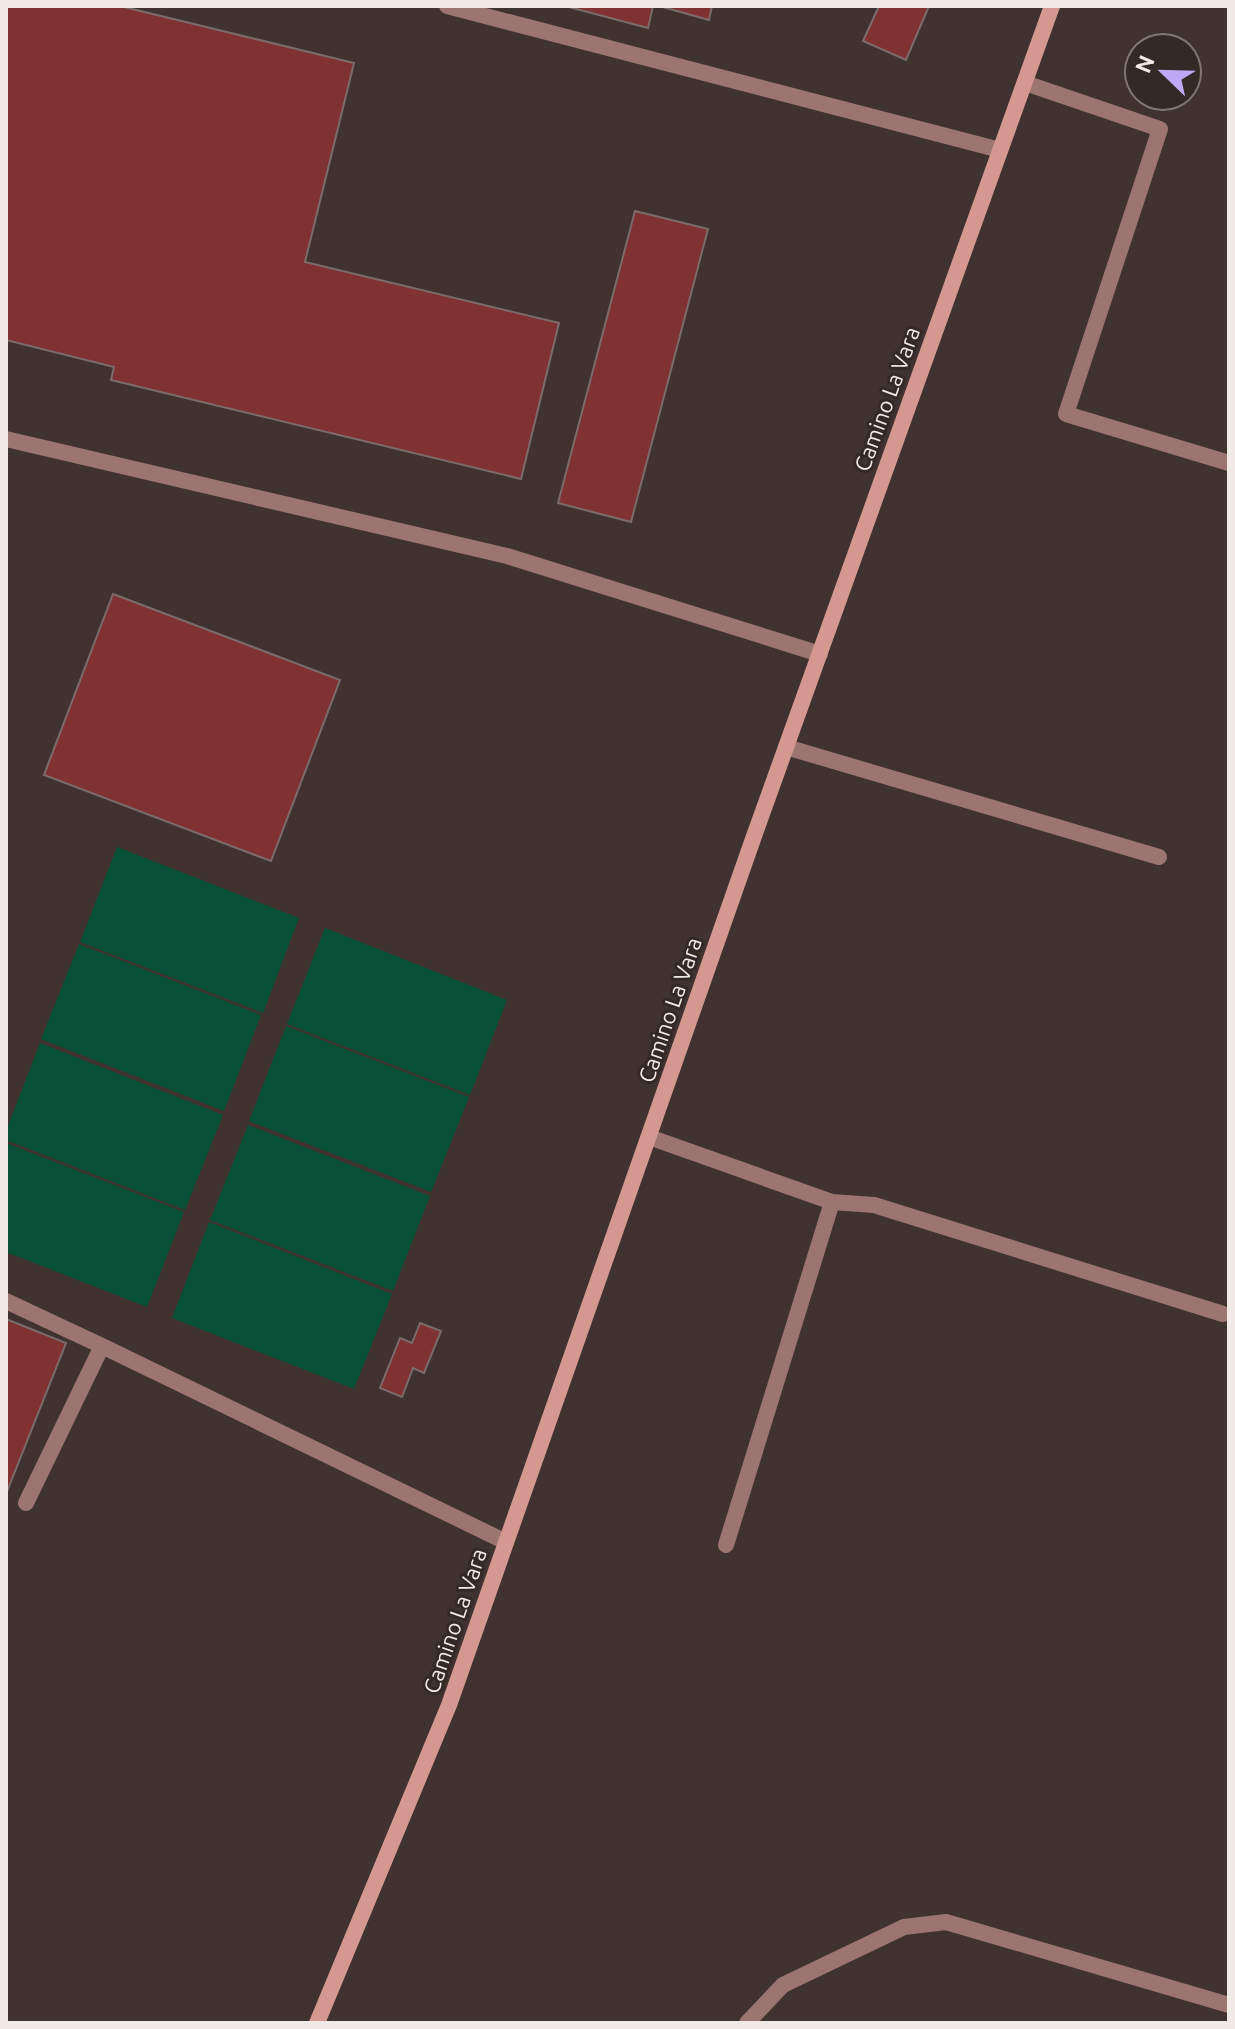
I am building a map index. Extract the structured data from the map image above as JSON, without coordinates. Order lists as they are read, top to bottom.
{
  "streets": {
    "street": ["Camino La Vara"]
  },
  "north": "top left"
}
